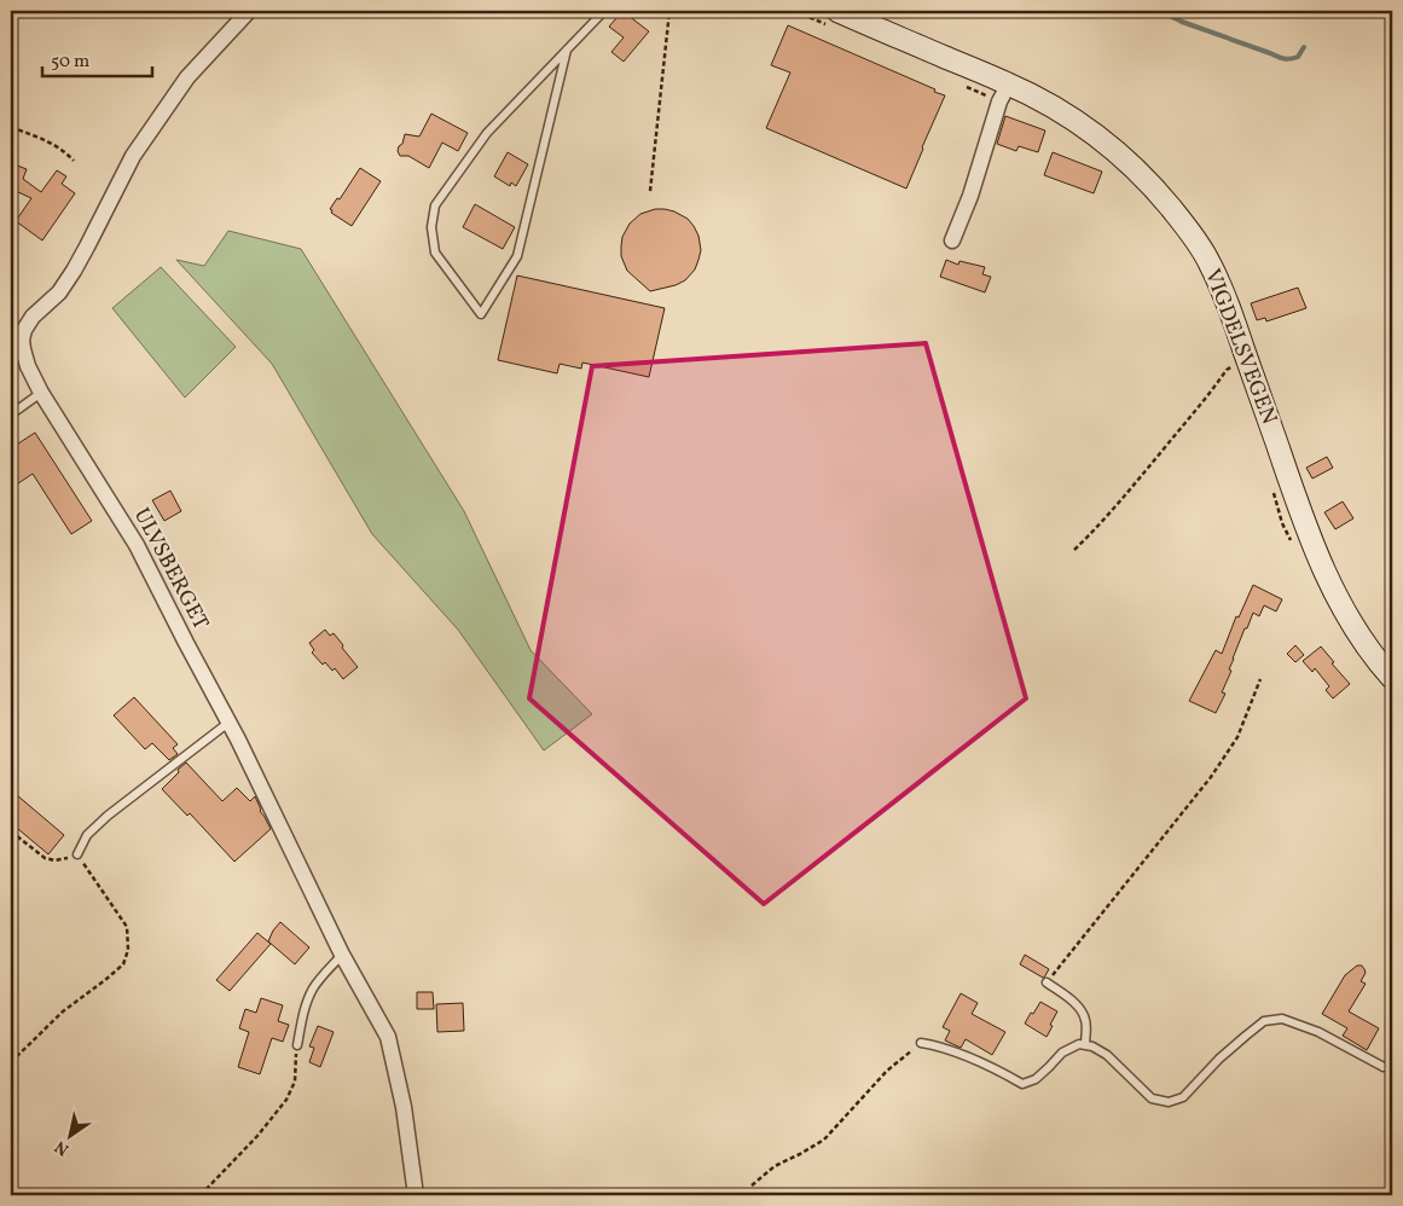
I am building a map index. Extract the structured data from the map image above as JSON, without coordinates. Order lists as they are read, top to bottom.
{
  "streets": {
    "main road": ["VIGDELSVEGEN"],
    "street": ["ULVSBERGET"]
  },
  "scale_bar": "50 m",
  "north": "bottom left"
}
